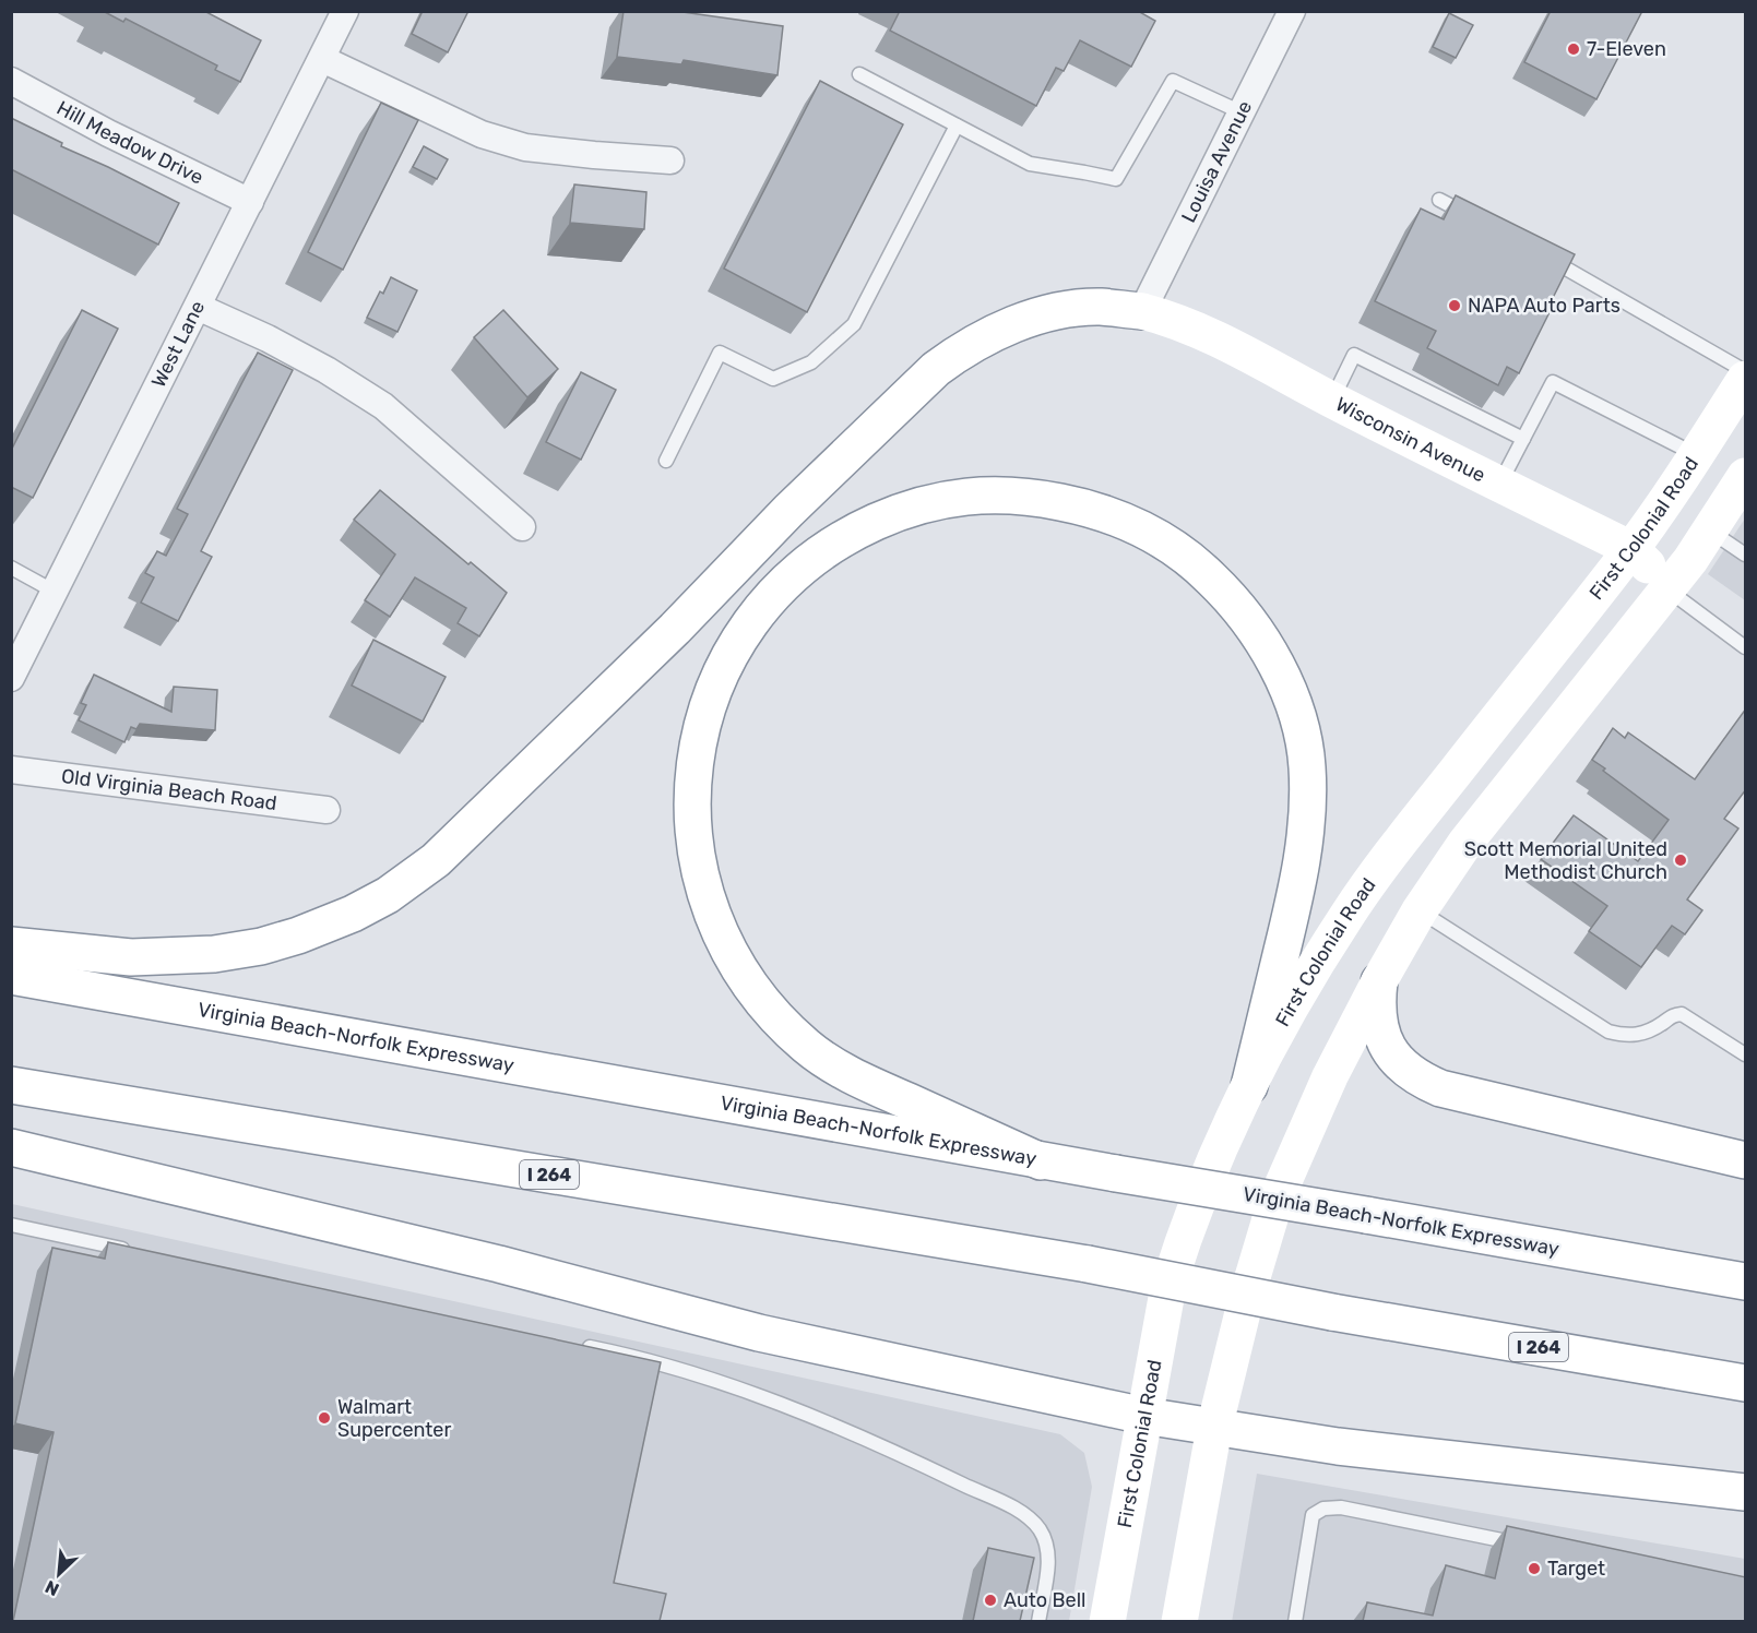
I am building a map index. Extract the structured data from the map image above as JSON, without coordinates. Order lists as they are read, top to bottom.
{
  "streets": {
    "main road": [
      "Wisconsin Avenue",
      "First Colonial Road",
      "Virginia Beach-Norfolk Expressway",
      "I 264"
    ],
    "street": [
      "Hill Meadow Drive",
      "Louisa Avenue",
      "West Lane",
      "Old Virginia Beach Road"
    ]
  },
  "crossings": [
    ["Hill Meadow Drive", "West Lane"],
    ["Louisa Avenue", "Wisconsin Avenue"],
    ["Wisconsin Avenue", "First Colonial Road"]
  ],
  "places": [
    "7-Eleven",
    "NAPA Auto Parts",
    "Scott Memorial United Methodist Church",
    "Walmart Supercenter",
    "Target",
    "Auto Bell"
  ],
  "north": "bottom left"
}
